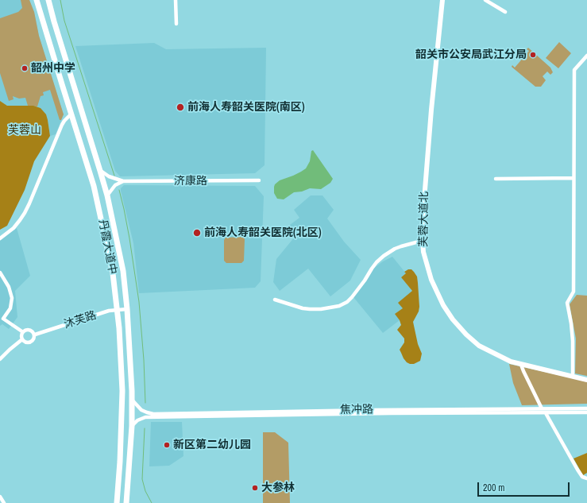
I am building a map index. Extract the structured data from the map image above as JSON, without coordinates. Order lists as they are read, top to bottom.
{
  "streets": {
    "main road": ["芙蓉大道北", "丹霞大道中"],
    "street": ["济康路", "沐芙路", "焦冲路"]
  },
  "crossings": [
    ["济康路", "丹霞大道中"],
    ["丹霞大道中", "沐芙路"],
    ["丹霞大道中", "焦冲路"]
  ],
  "parks": ["芙蓉山"],
  "places": [
    "韶关市公安局武江分局",
    "韶州中学",
    "前海人寿韶关医院(南区)",
    "前海人寿韶关医院(北区)",
    "新区第二幼儿园",
    "大参林"
  ],
  "scale_bar": "200 m"
}
